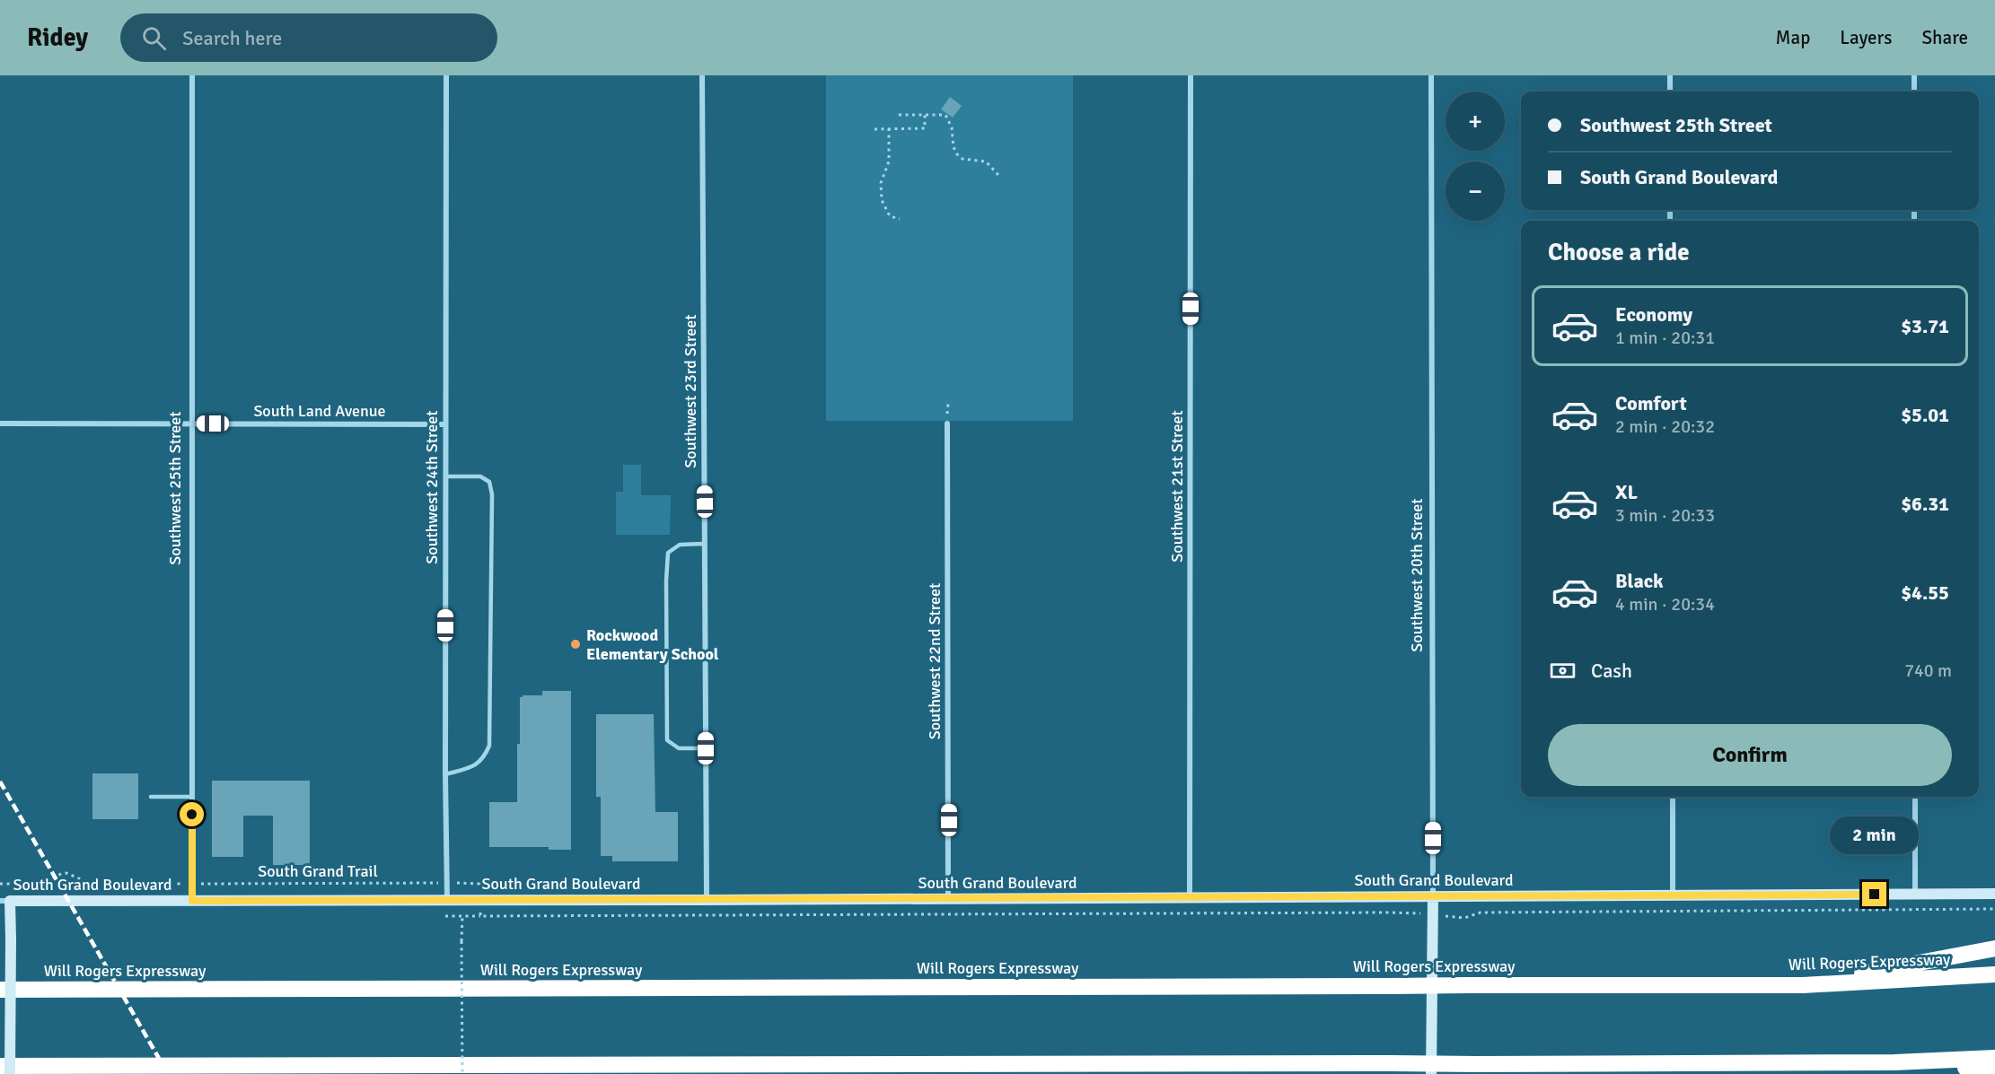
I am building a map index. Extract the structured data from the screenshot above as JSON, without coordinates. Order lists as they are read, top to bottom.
{
  "streets": {
    "highway": ["Will Rogers Expressway"],
    "street": [
      "Southwest 23rd Street",
      "South Land Avenue",
      "Southwest 21st Street",
      "Southwest 24th Street",
      "Southwest 25th Street",
      "Southwest 20th Street",
      "Southwest 22nd Street",
      "South Grand Boulevard"
    ],
    "path": ["South Grand Trail"]
  },
  "crossings": [
    ["Southwest 23rd Street", "South Grand Boulevard"],
    ["South Land Avenue", "Southwest 24th Street"],
    ["South Land Avenue", "Southwest 25th Street"],
    ["Southwest 21st Street", "South Grand Boulevard"],
    ["Southwest 24th Street", "South Grand Boulevard"],
    ["Southwest 25th Street", "South Grand Boulevard"],
    ["Southwest 20th Street", "South Grand Boulevard"],
    ["Southwest 22nd Street", "South Grand Boulevard"]
  ],
  "places": ["Rockwood Elementary School"],
  "page": {
    "header": "Ridey",
    "search": "Search here",
    "nav": ["Map", "Layers", "Share"],
    "map_buttons": ["+", "−"],
    "banner": ["Southwest 25th Street", "South Grand Boulevard"],
    "heading": "Choose a ride",
    "list": [
      {
        "name": "Economy",
        "note": "1 min · 20:31",
        "value": "$3.71"
      },
      {
        "name": "Comfort",
        "note": "2 min · 20:32",
        "value": "$5.01"
      },
      {
        "name": "XL",
        "note": "3 min · 20:33",
        "value": "$6.31"
      },
      {
        "name": "Black",
        "note": "4 min · 20:34",
        "value": "$4.55"
      }
    ],
    "pay": ["Cash", "740 m"],
    "buttons": "Confirm",
    "bubble": "2 min"
  }
}
